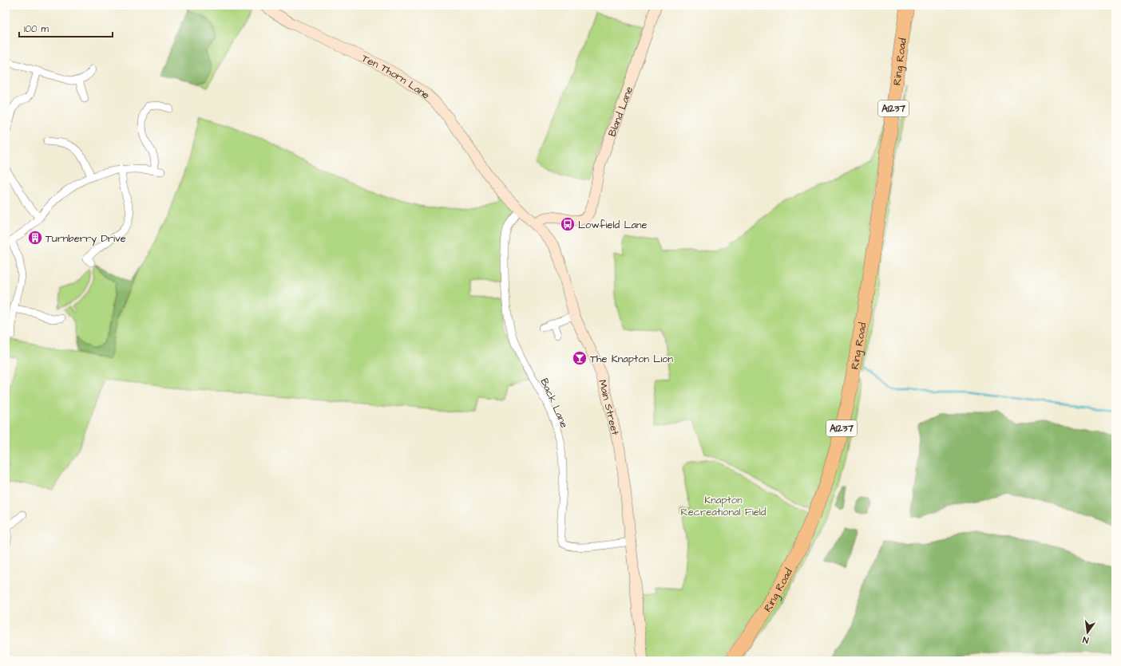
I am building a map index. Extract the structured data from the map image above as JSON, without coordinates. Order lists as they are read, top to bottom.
{
  "streets": {
    "highway": ["Ring Road", "A1237"],
    "street": [
      "Ten Thorn Lane",
      "Bland Lane",
      "Back Lane",
      "Main Street"
    ]
  },
  "crossings": [
    ["Ten Thorn Lane", "Main Street"],
    ["Bland Lane", "Main Street"],
    ["Back Lane", "Main Street"]
  ],
  "parks": ["Knapton Recreational Field"],
  "places": {
    "bus stop": ["Lowfield Lane"],
    "building": ["Turnberry Drive"],
    "bar": ["The Knapton Lion"]
  },
  "scale_bar": "100 m",
  "north": "bottom"
}
